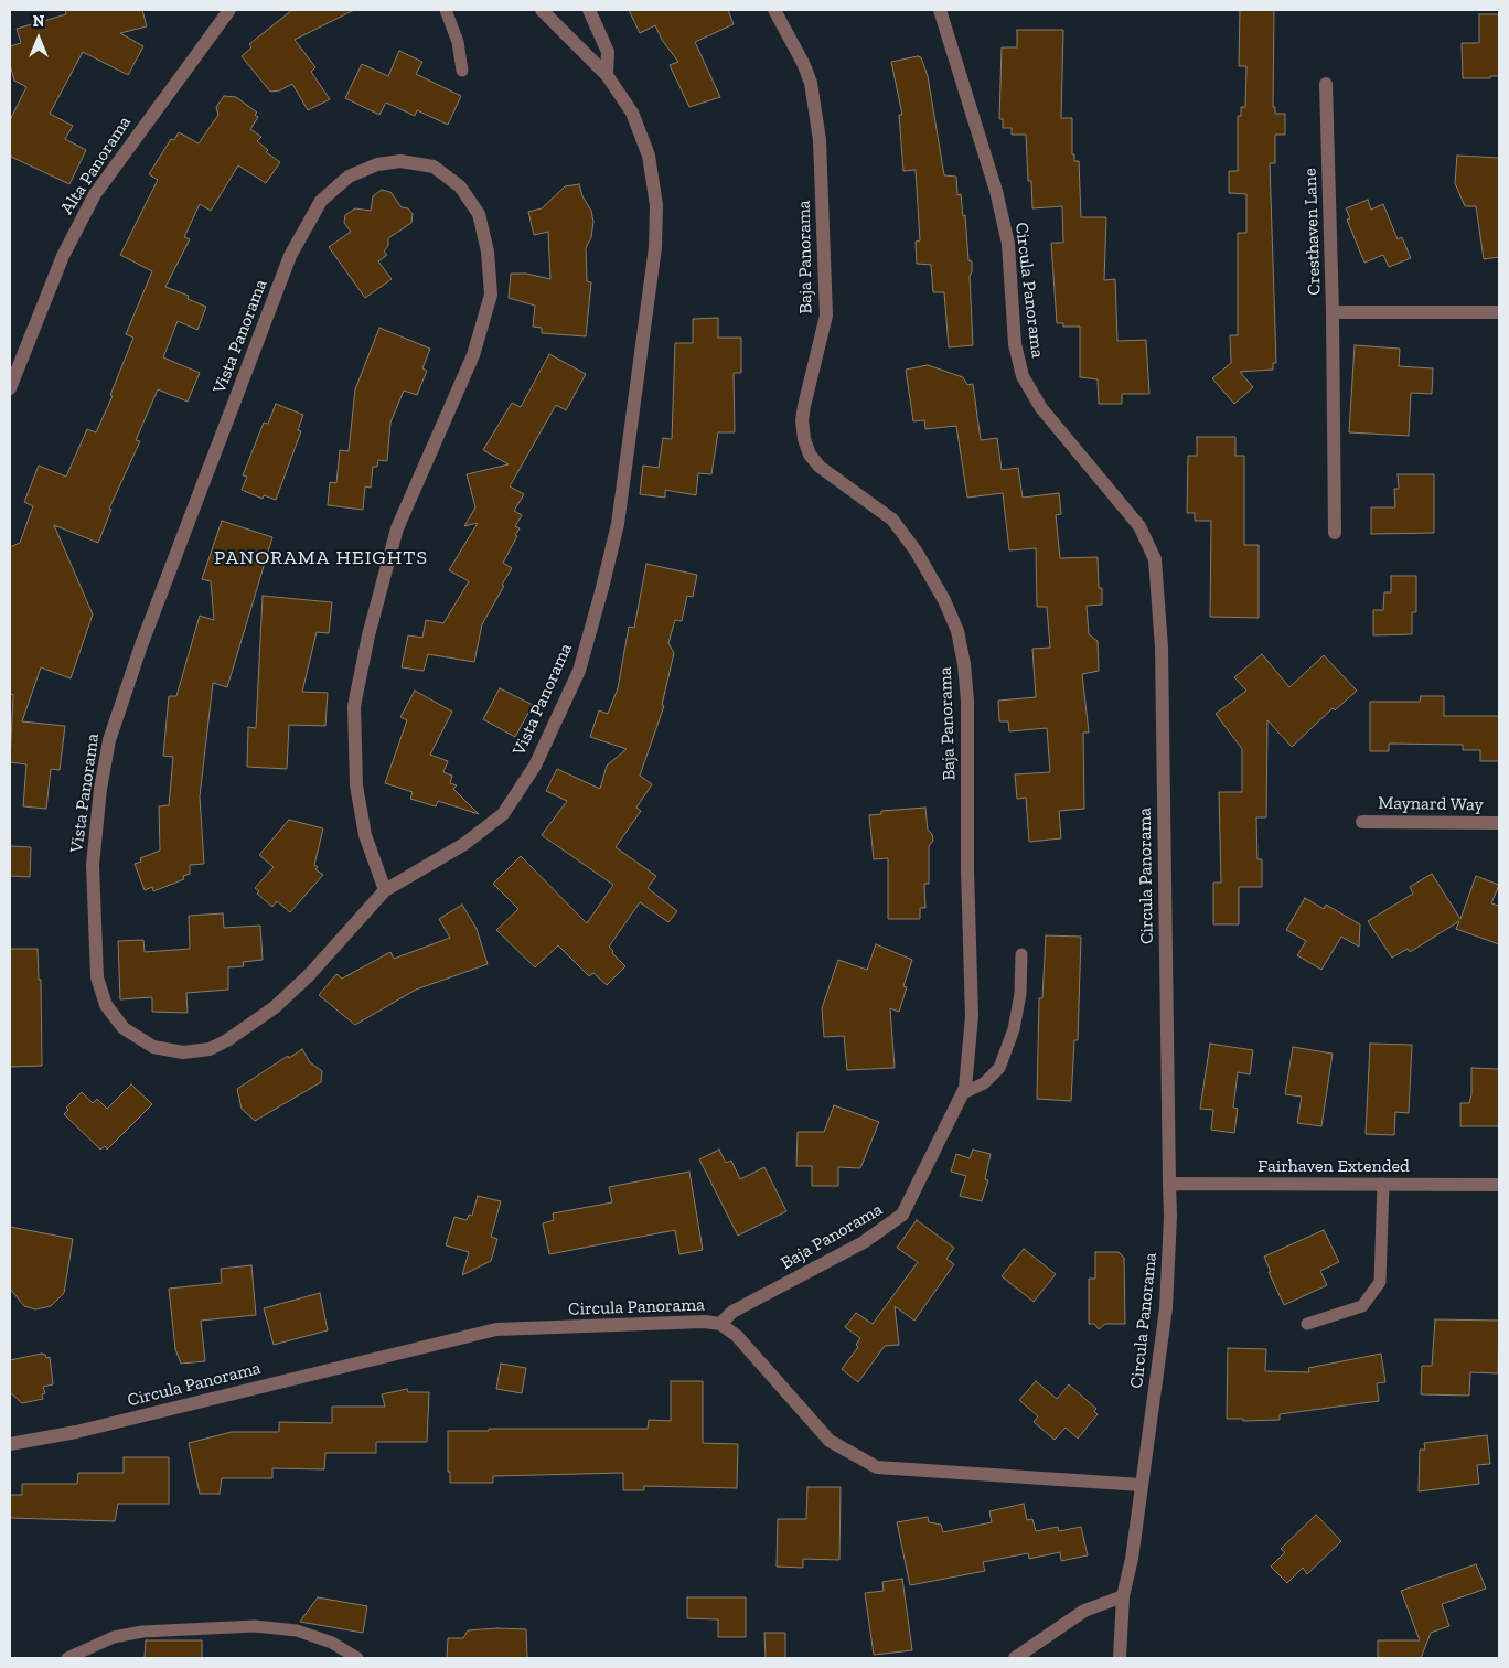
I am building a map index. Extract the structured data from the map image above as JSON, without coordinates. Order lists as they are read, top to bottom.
{
  "streets": {
    "street": [
      "Alta Panorama",
      "Cresthaven Lane",
      "Baja Panorama",
      "Circula Panorama",
      "Vista Panorama",
      "Maynard Way",
      "Fairhaven Extended"
    ]
  },
  "crossings": [
    ["Baja Panorama", "Circula Panorama"],
    ["Circula Panorama", "Fairhaven Extended"]
  ],
  "districts": ["PANORAMA HEIGHTS"],
  "north": "top"
}
